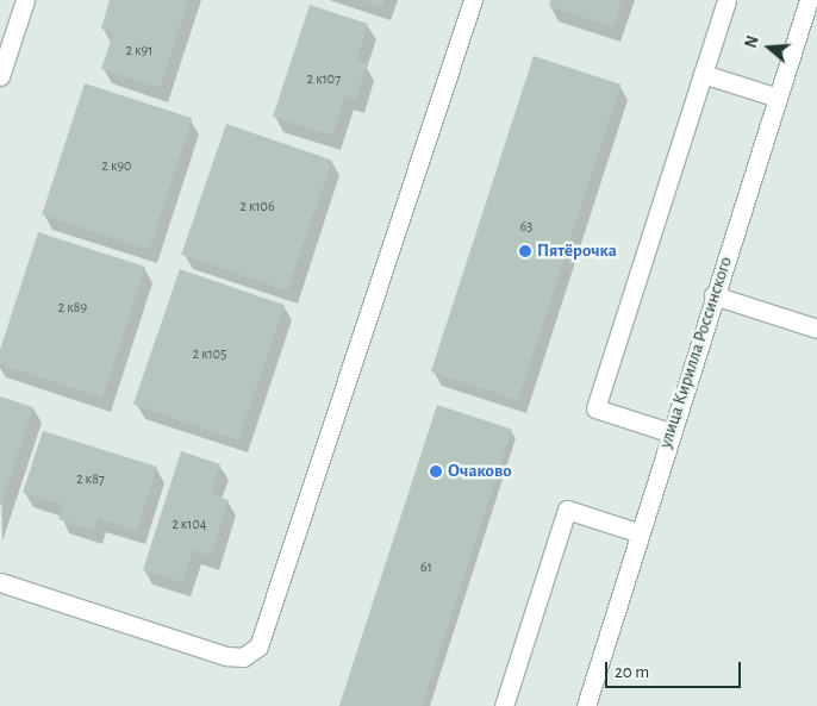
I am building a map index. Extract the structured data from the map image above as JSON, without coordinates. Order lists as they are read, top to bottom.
{
  "streets": {
    "main road": ["улица Кирилла Россинского"]
  },
  "places": ["Пятёрочка", "Очаково"],
  "house_numbers": [
    "2 к91",
    "2 к107",
    "2 к90",
    "2 к106",
    "63",
    "2 к89",
    "2 к105",
    "2 к87",
    "2 к104",
    "61"
  ],
  "scale_bar": "20 m",
  "north": "left"
}
